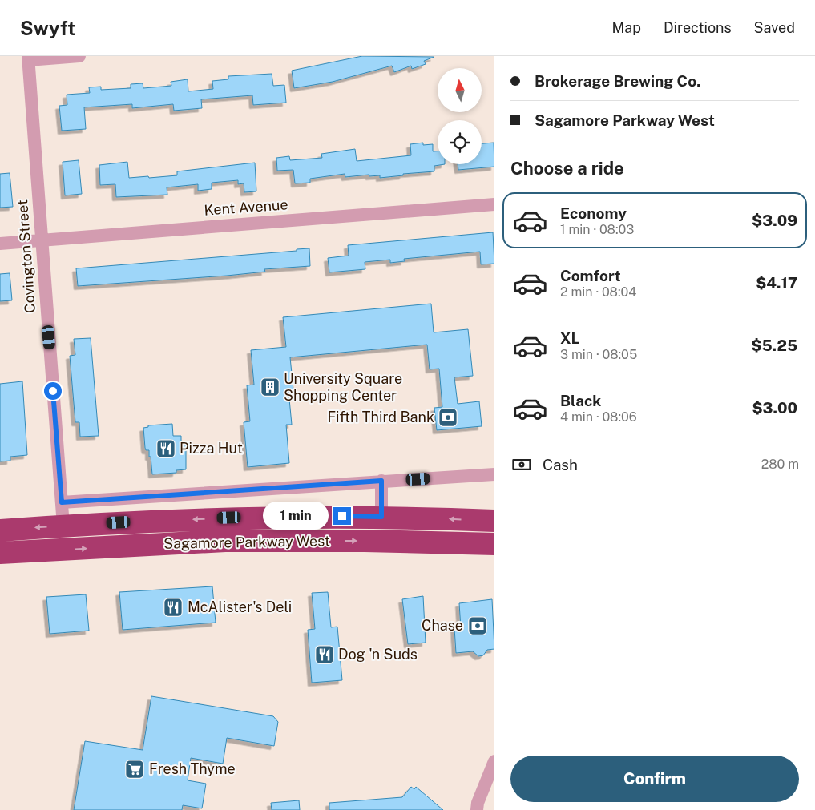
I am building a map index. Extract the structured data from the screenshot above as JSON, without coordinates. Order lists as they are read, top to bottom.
{
  "streets": {
    "highway": ["Sagamore Parkway West"],
    "street": ["Kent Avenue", "Covington Street"]
  },
  "crossings": [
    ["Kent Avenue", "Covington Street"],
    ["Covington Street", "Sagamore Parkway West"]
  ],
  "places": {
    "building": ["University Square Shopping Center"],
    "bank": ["Fifth Third Bank", "Chase"],
    "restaurant": ["Pizza Hut", "McAlister's Deli", "Dog 'n Suds"],
    "supermarket": ["Fresh Thyme"]
  },
  "north": "top",
  "page": {
    "header": "Swyft",
    "nav": ["Map", "Directions", "Saved"],
    "banner": ["Brokerage Brewing Co.", "Sagamore Parkway West"],
    "heading": "Choose a ride",
    "list": [
      {
        "name": "Economy",
        "note": "1 min · 08:03",
        "value": "$3.09"
      },
      {
        "name": "Comfort",
        "note": "2 min · 08:04",
        "value": "$4.17"
      },
      {
        "name": "XL",
        "note": "3 min · 08:05",
        "value": "$5.25"
      },
      {
        "name": "Black",
        "note": "4 min · 08:06",
        "value": "$3.00"
      }
    ],
    "pay": ["Cash", "280 m"],
    "bubble": "1 min",
    "buttons": "Confirm"
  }
}
